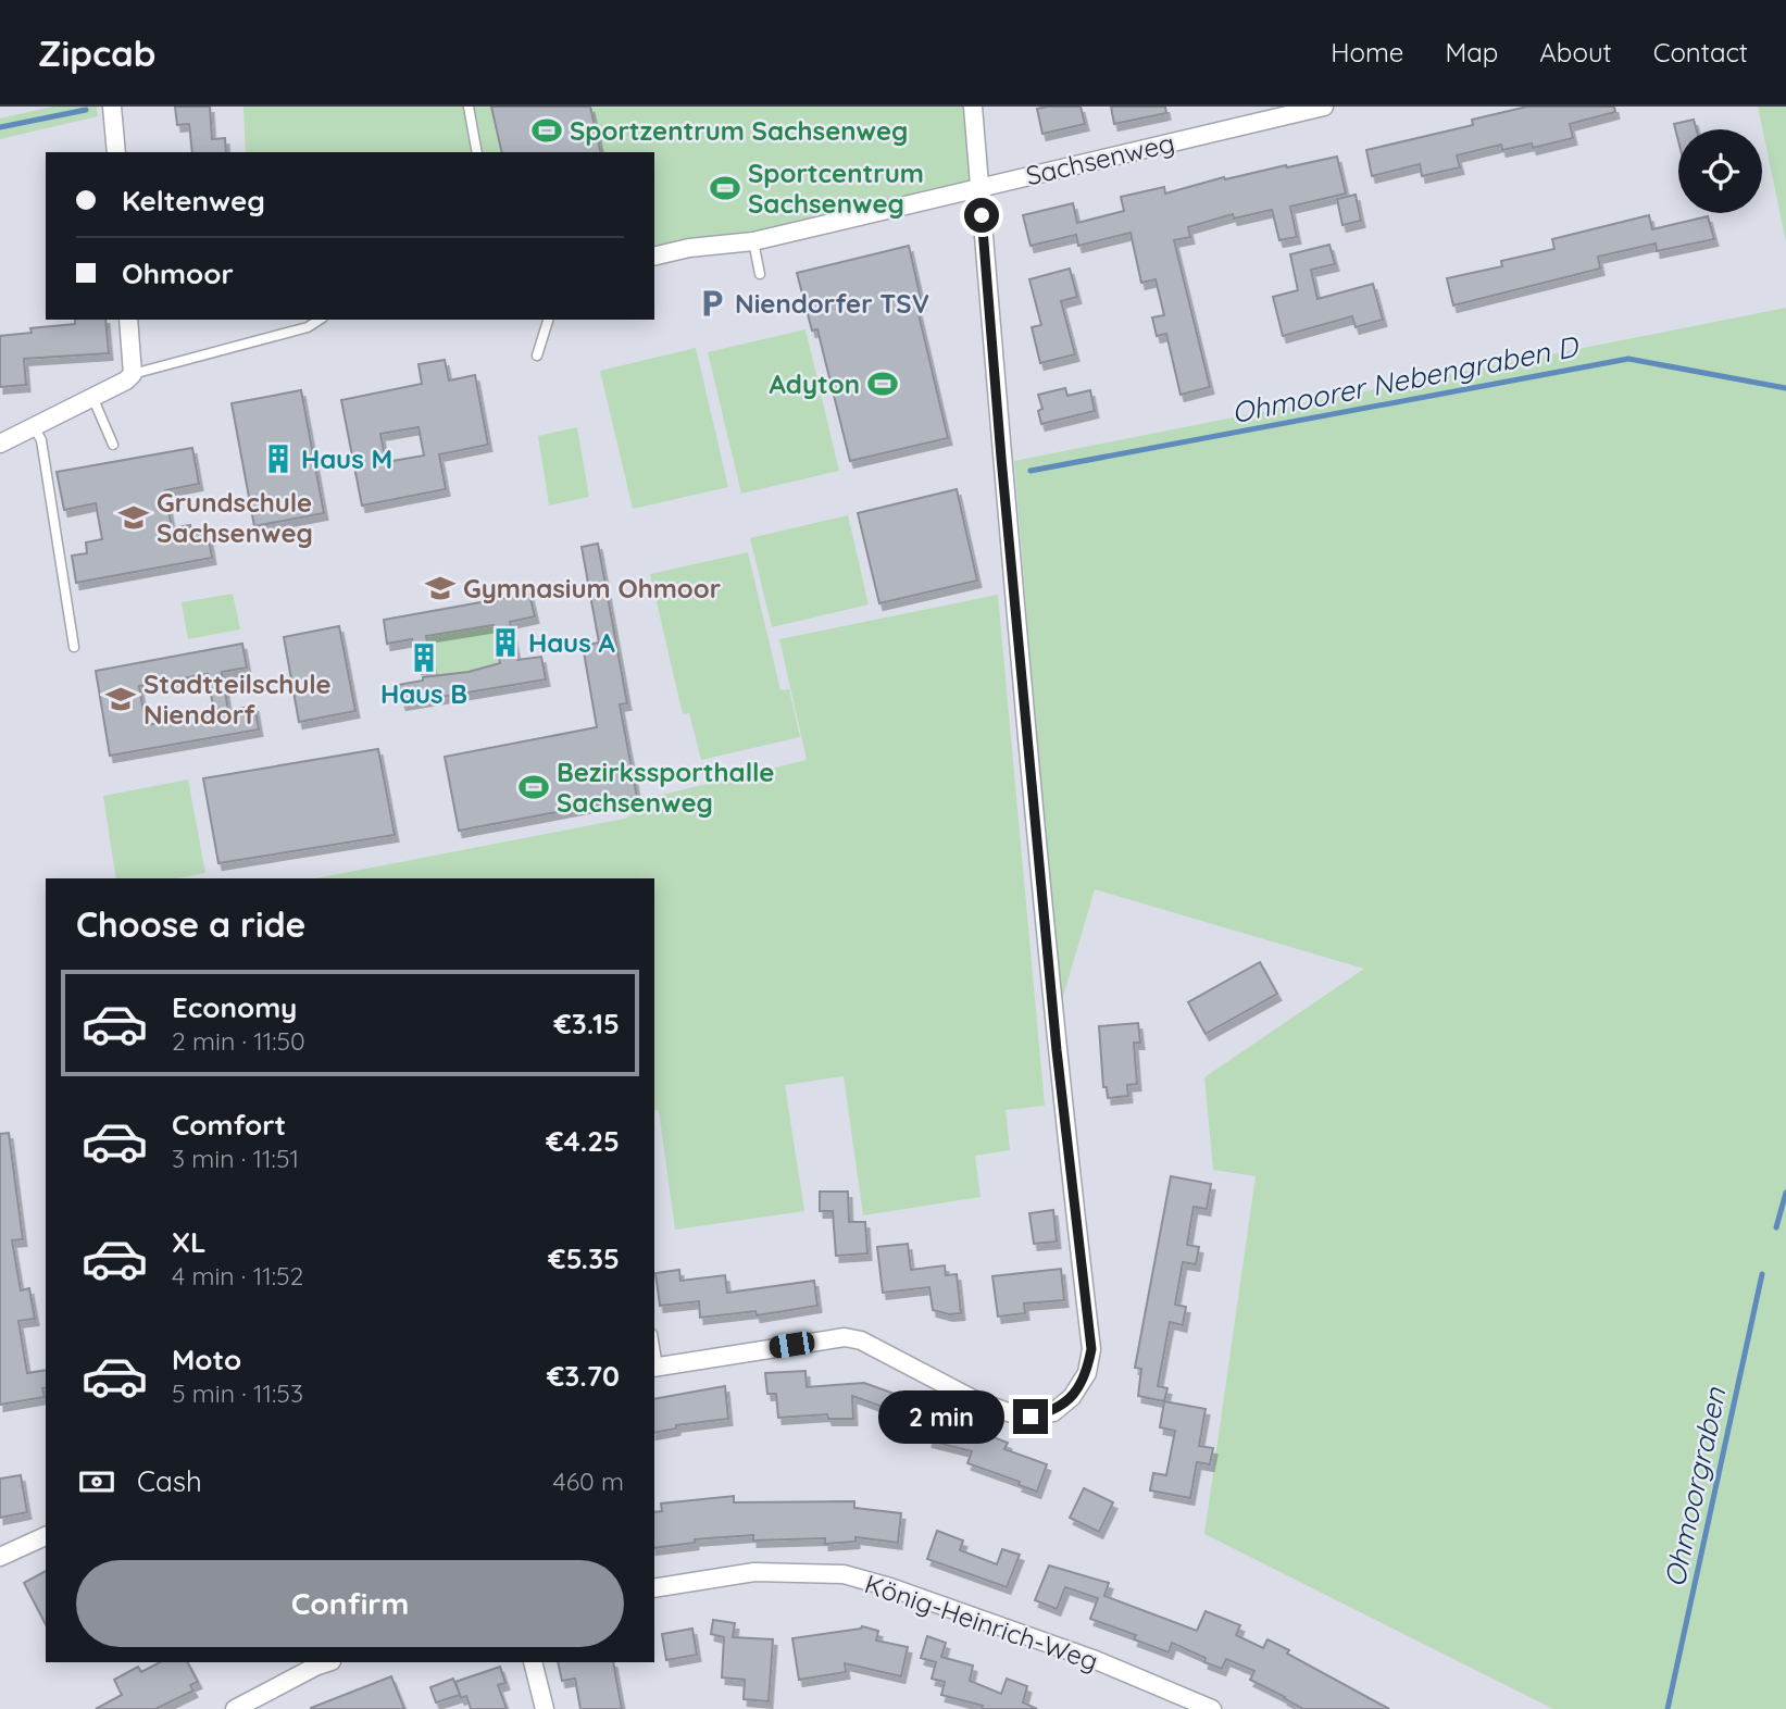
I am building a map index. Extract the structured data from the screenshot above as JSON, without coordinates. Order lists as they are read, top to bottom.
{
  "streets": {
    "street": ["Sachsenweg", "König-Heinrich-Weg"]
  },
  "water": ["Ohmoorer Nebengraben D", "Ohmoorgraben"],
  "places": {
    "sports": [
      "Sportzentrum Sachsenweg",
      "Sportcentrum Sachsenweg",
      "Adyton",
      "Bezirkssporthalle Sachsenweg"
    ],
    "parking": ["Niendorfer TSV"],
    "building": ["Haus M", "Haus A", "Haus B"],
    "school or university": ["Grundschule Sachsenweg", "Gymnasium Ohmoor", "Stadtteilschule Niendorf"]
  },
  "page": {
    "header": "Zipcab",
    "nav": [
      "Home",
      "Map",
      "About",
      "Contact"
    ],
    "banner": ["Keltenweg", "Ohmoor"],
    "heading": "Choose a ride",
    "list": [
      {
        "name": "Economy",
        "note": "2 min · 11:50",
        "value": "€3.15"
      },
      {
        "name": "Comfort",
        "note": "3 min · 11:51",
        "value": "€4.25"
      },
      {
        "name": "XL",
        "note": "4 min · 11:52",
        "value": "€5.35"
      },
      {
        "name": "Moto",
        "note": "5 min · 11:53",
        "value": "€3.70"
      }
    ],
    "bubble": "2 min",
    "pay": ["Cash", "460 m"],
    "buttons": "Confirm"
  }
}
